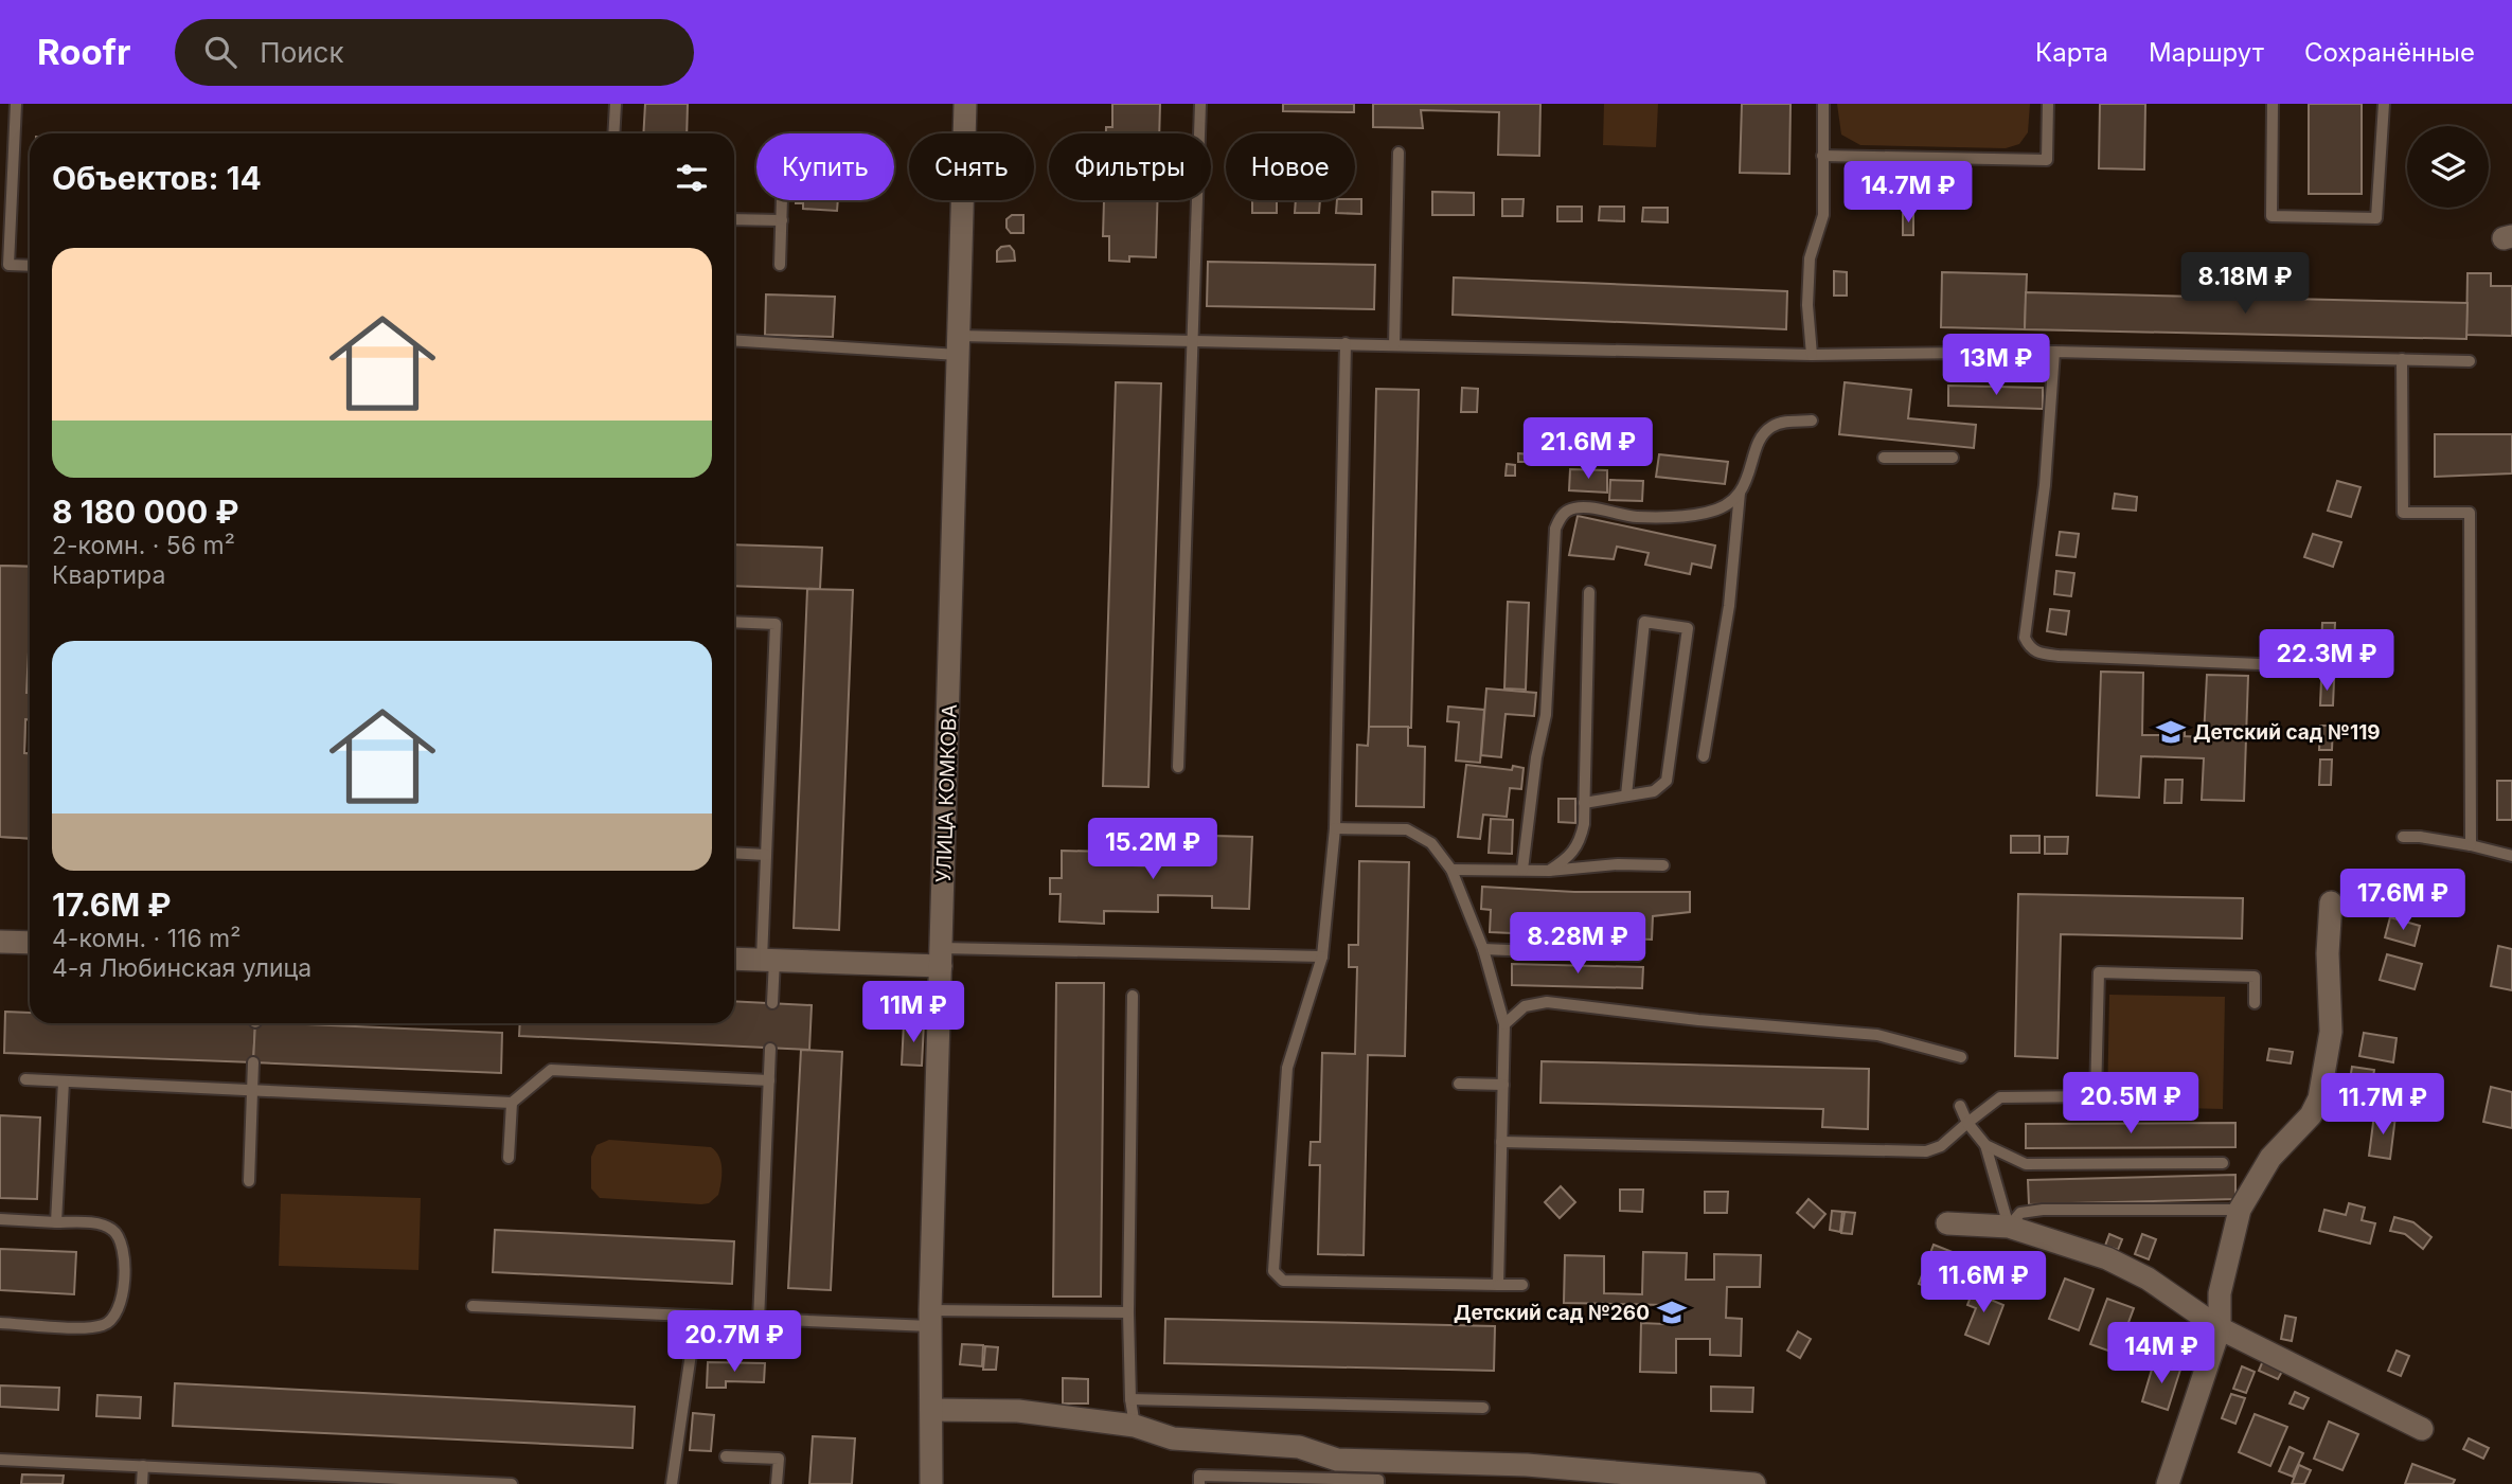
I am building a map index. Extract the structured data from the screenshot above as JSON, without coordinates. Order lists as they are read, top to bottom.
{
  "streets": {
    "street": ["УЛИЦА КОМКОВА"]
  },
  "places": {
    "school or university": ["Детский сад №119", "Детский сад №260"]
  },
  "page": {
    "header": "Roofr",
    "search": "Поиск",
    "nav": ["Карта", "Маршрут", "Сохранённые"],
    "chip": [
      "Купить",
      "Снять",
      "Фильтры",
      "Новое"
    ],
    "heading": "Объектов: 14",
    "price": [
      "14.7M ₽",
      "8.18M ₽",
      "13M ₽",
      "21.6M ₽",
      "22.3M ₽",
      "15.2M ₽",
      "17.6M ₽",
      "8.28M ₽",
      "11M ₽",
      "20.5M ₽",
      "11.7M ₽",
      "11.6M ₽",
      "20.7M ₽",
      "14M ₽"
    ],
    "list": [
      {
        "name": "8 180 000 ₽",
        "note": "2-комн. · 56 m² · Квартира"
      },
      {
        "name": "17.6M ₽",
        "note": "4-комн. · 116 m² · 4-я Любинская улица"
      }
    ]
  }
}
